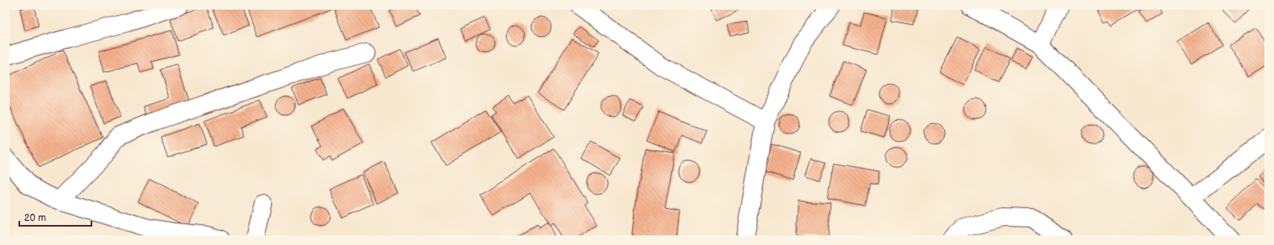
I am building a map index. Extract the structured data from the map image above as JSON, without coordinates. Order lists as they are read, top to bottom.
{
  "scale_bar": "20 m"
}
